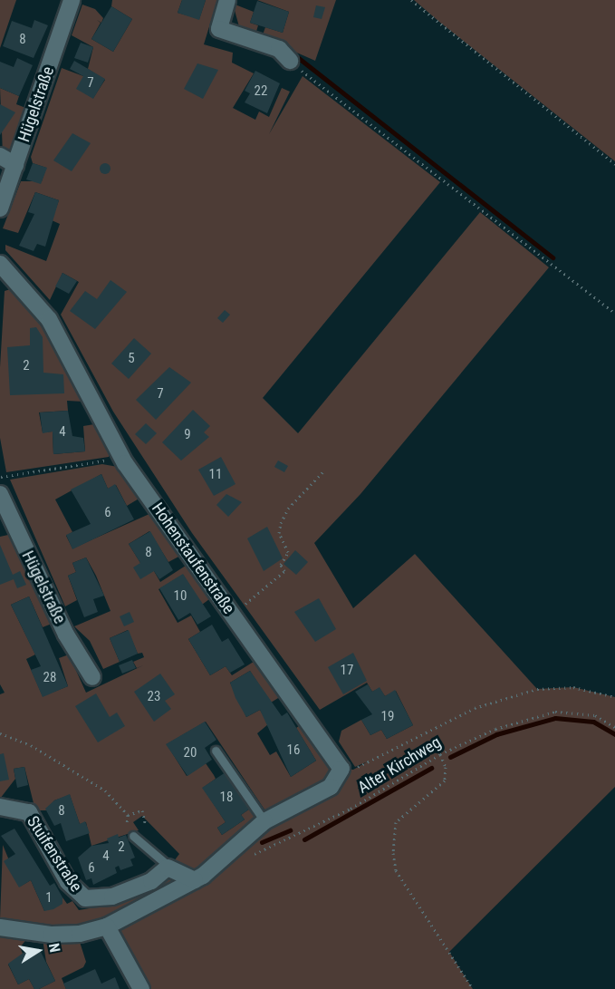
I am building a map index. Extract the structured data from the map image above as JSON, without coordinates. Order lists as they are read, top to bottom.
{
  "streets": {
    "street": ["Hügelstraße", "Hohenstaufenstraße", "Stuifenstraße"],
    "path": ["Alter Kirchweg"]
  },
  "house_numbers": [
    "8",
    "7",
    "22",
    "5",
    "2",
    "7",
    "4",
    "9",
    "11",
    "6",
    "8",
    "10",
    "17",
    "28",
    "23",
    "19",
    "16",
    "20",
    "18",
    "8",
    "2",
    "4",
    "6",
    "1"
  ],
  "north": "right"
}
